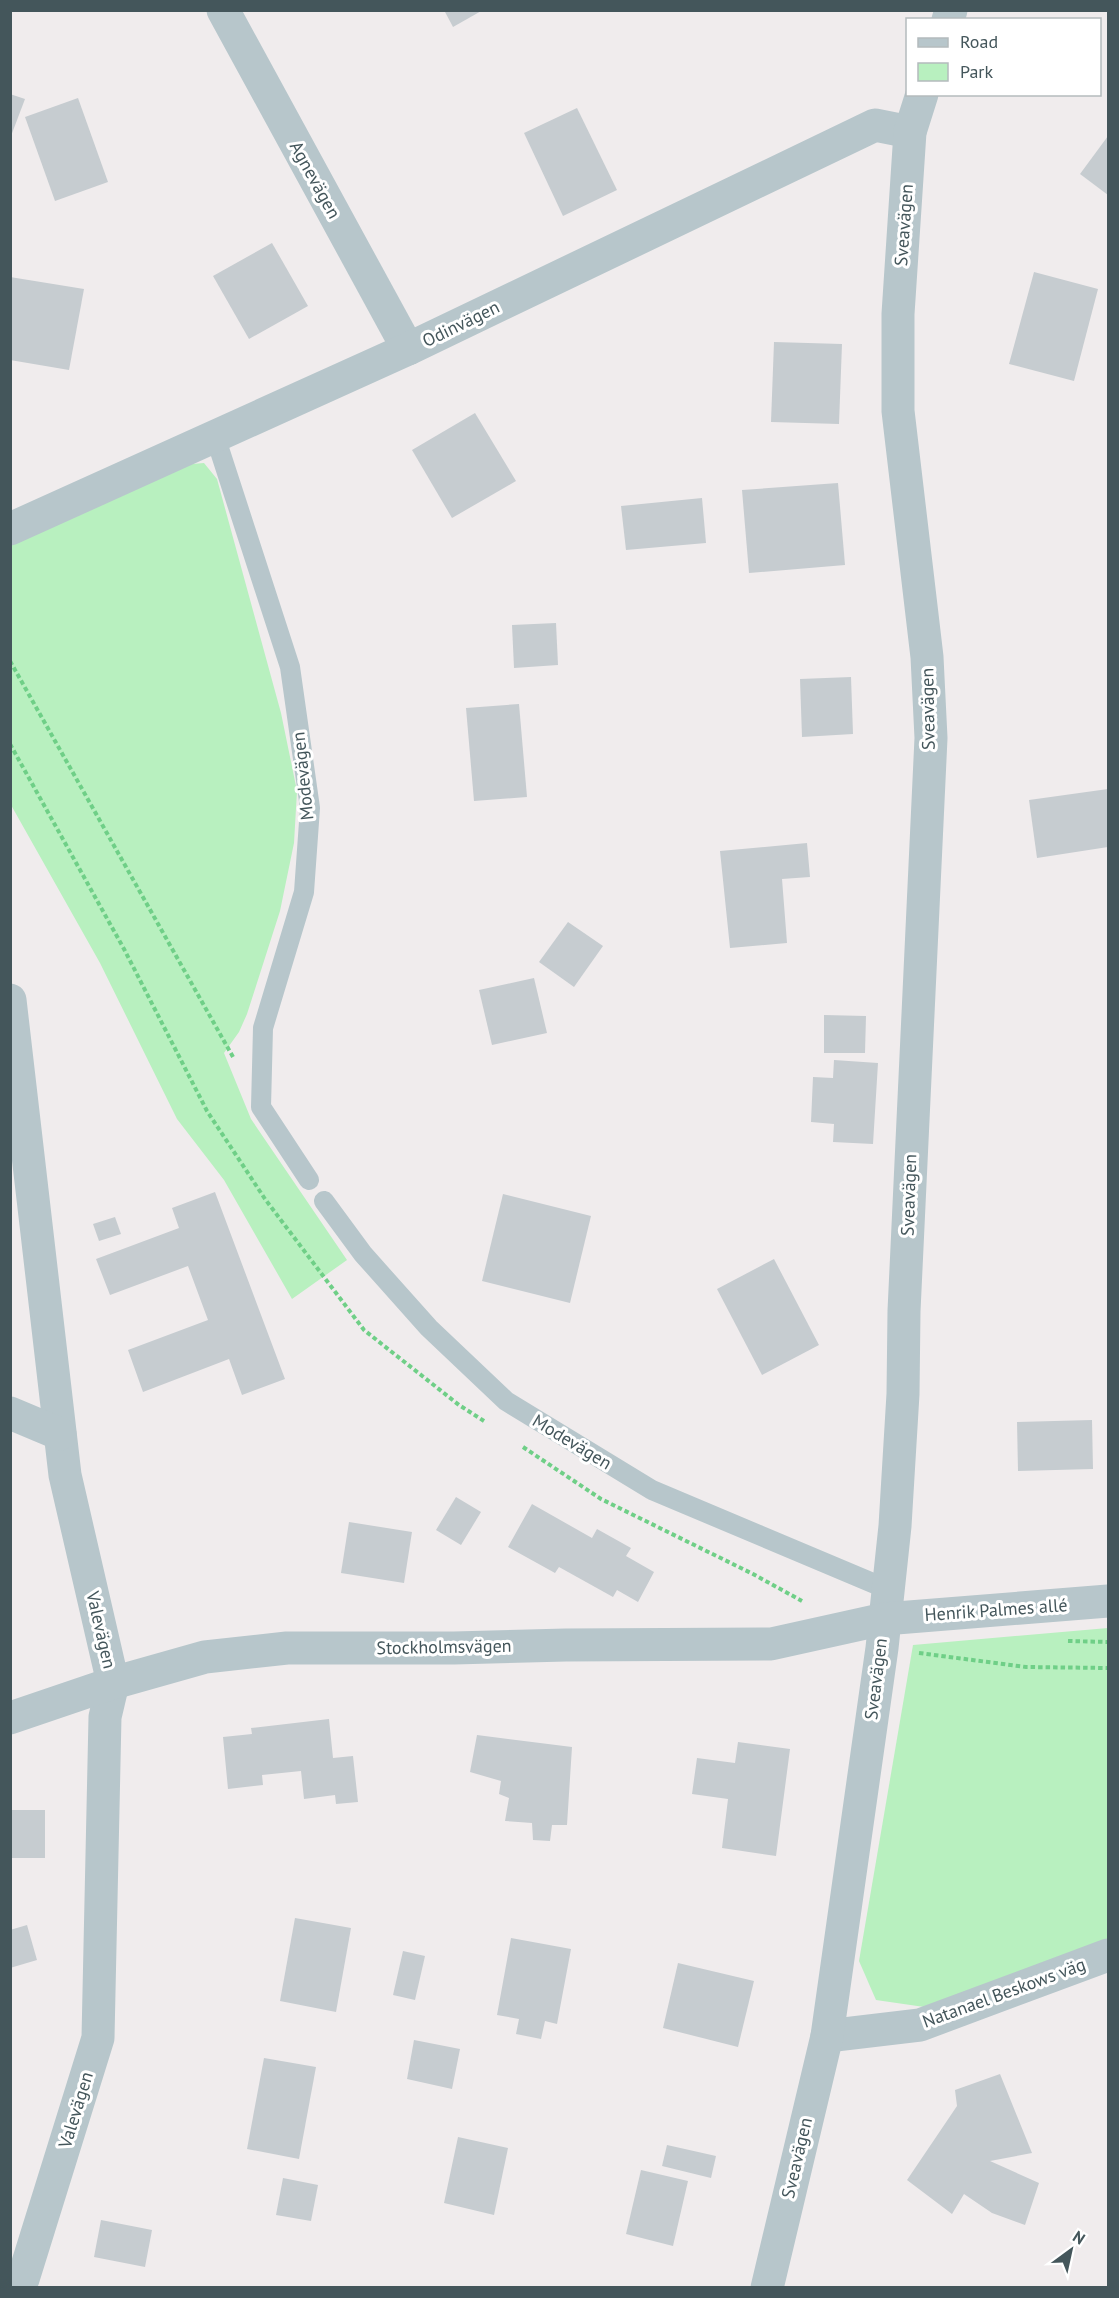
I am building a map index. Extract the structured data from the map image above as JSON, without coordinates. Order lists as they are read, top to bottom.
{
  "streets": {
    "street": [
      "Agnevägen",
      "Sveavägen",
      "Odinvägen",
      "Henrik Palmes allé",
      "Valevägen",
      "Stockholmsvägen",
      "Natanael Beskows väg"
    ],
    "lane": ["Modevägen"]
  },
  "crossings": [
    ["Agnevägen", "Odinvägen"],
    ["Sveavägen", "Odinvägen"],
    ["Sveavägen", "Modevägen"],
    ["Sveavägen", "Henrik Palmes allé"],
    ["Sveavägen", "Stockholmsvägen"],
    ["Sveavägen", "Natanael Beskows väg"],
    ["Odinvägen", "Modevägen"],
    ["Modevägen", "Henrik Palmes allé"],
    ["Modevägen", "Stockholmsvägen"],
    ["Henrik Palmes allé", "Stockholmsvägen"],
    ["Valevägen", "Stockholmsvägen"]
  ],
  "legend": ["Road", "Park"],
  "north": "top right"
}
